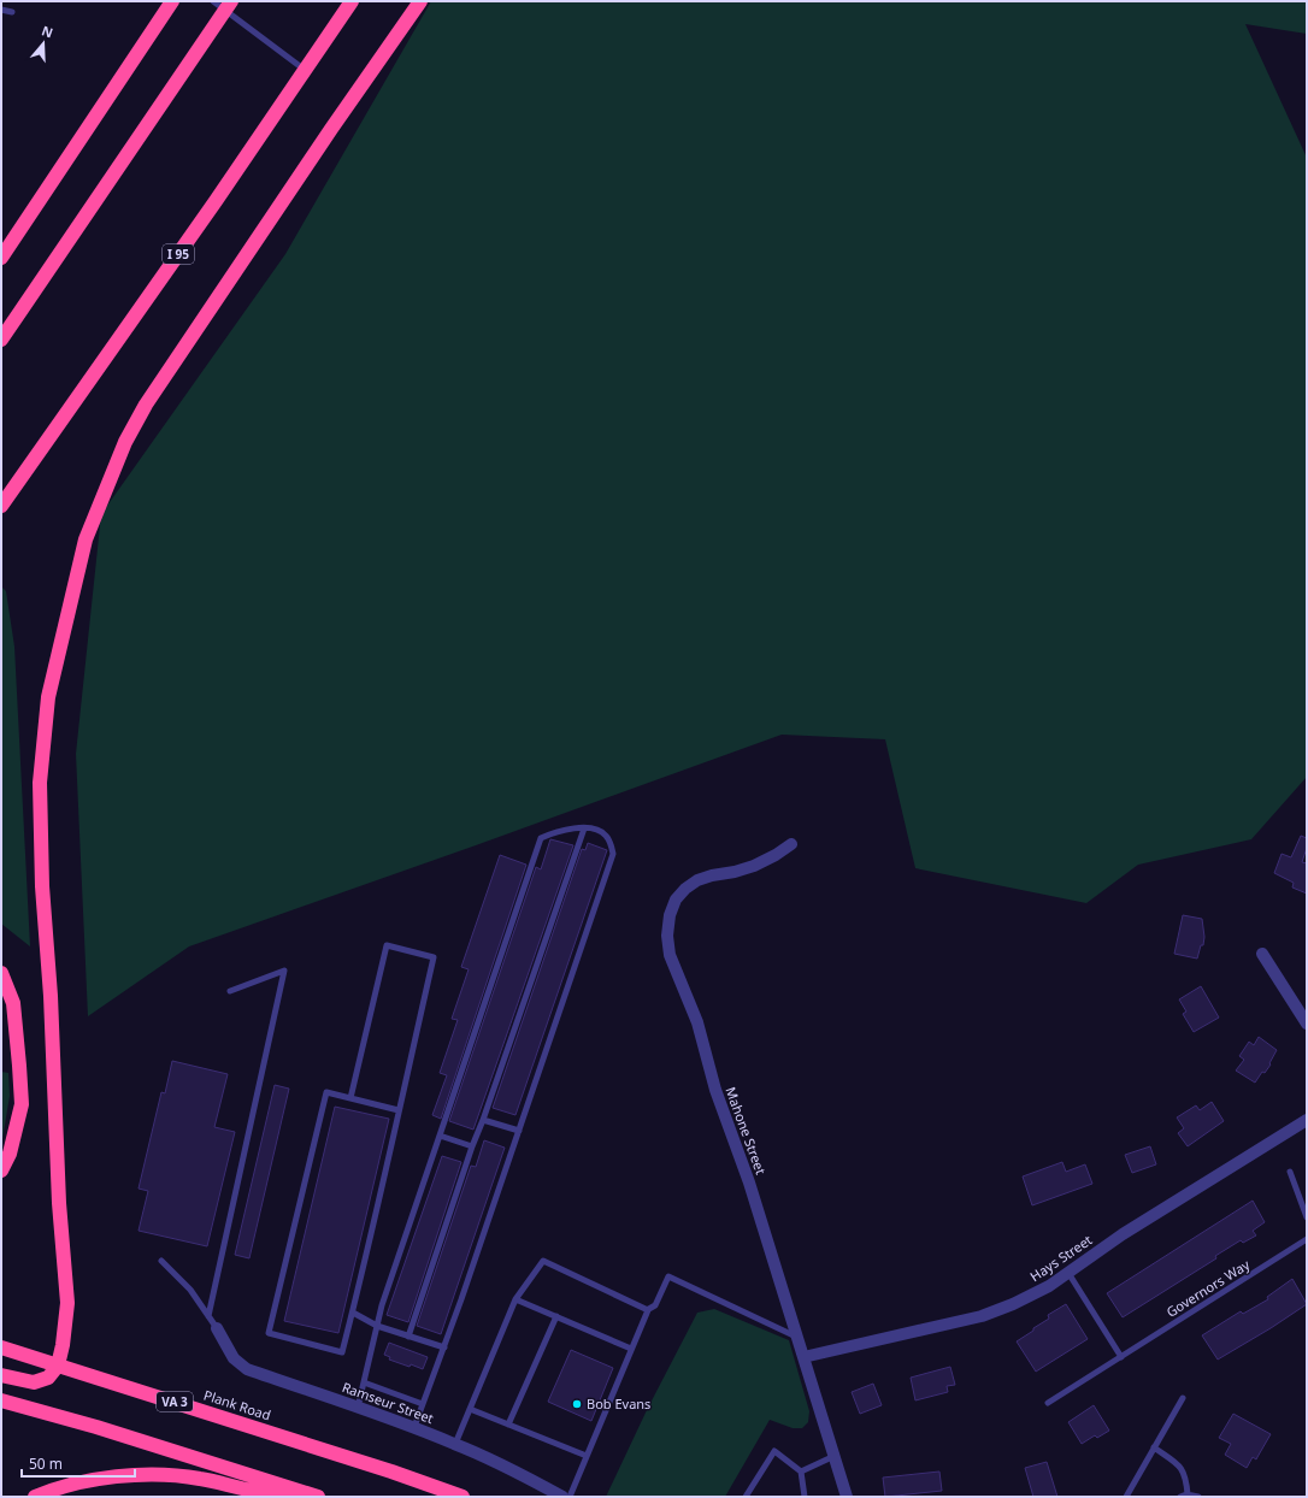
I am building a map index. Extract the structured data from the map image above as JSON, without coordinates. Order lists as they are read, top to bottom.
{
  "streets": {
    "highway": ["I 95", "VA 3", "Plank Road"],
    "street": ["Mahone Street", "Hays Street", "Ramseur Street"],
    "lane": ["Governors Way"]
  },
  "crossings": [
    ["Mahone Street", "Hays Street"]
  ],
  "places": ["Bob Evans"],
  "scale_bar": "50 m",
  "north": "top"
}
